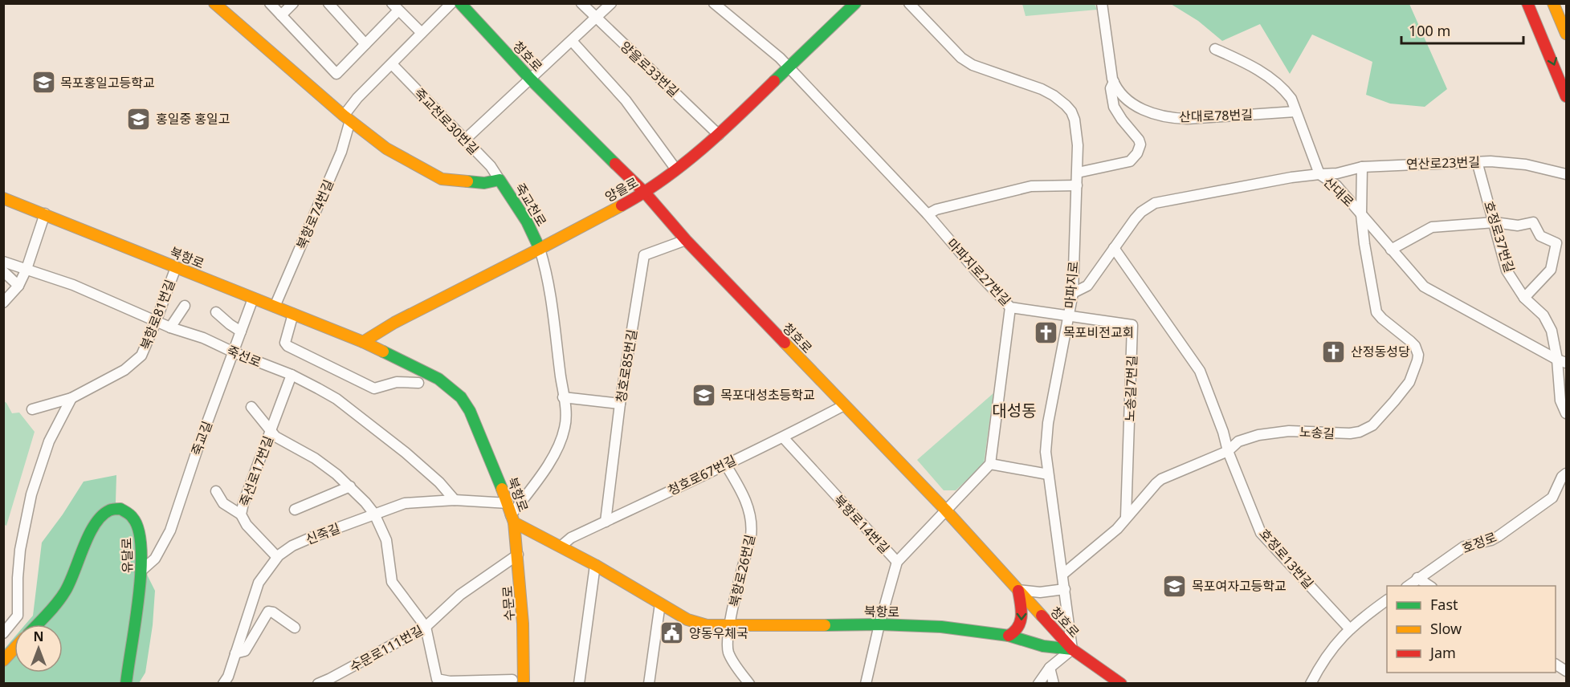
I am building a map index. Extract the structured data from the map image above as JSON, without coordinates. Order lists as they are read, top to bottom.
{
  "streets": {
    "street": [
      "청호로",
      "양을로33번길",
      "산대로78번길",
      "죽교천로30번길",
      "연산로23번길",
      "양을로",
      "산대로",
      "죽교천로",
      "북항로74번길",
      "호정로37번길",
      "북항로",
      "마파지로27번길",
      "마파지로",
      "북항로81번길",
      "죽선로",
      "청호로85번길",
      "노송길7번길",
      "노송길",
      "죽교길",
      "죽선로17번길",
      "청호로67번길",
      "북항로14번길",
      "신죽길",
      "호정로",
      "유달로",
      "호정로13번길",
      "북항로26번길",
      "수문로",
      "수문로111번길"
    ]
  },
  "crossings": [
    ["청호로", "양을로"],
    ["청호로", "북항로"],
    ["청호로", "마파지로"],
    ["청호로", "청호로85번길"],
    ["청호로", "청호로67번길"],
    ["양을로33번길", "양을로"],
    ["죽교천로30번길", "죽교천로"],
    ["연산로23번길", "산대로"],
    ["연산로23번길", "호정로37번길"],
    ["연산로23번길", "노송길"],
    ["양을로", "죽교천로"],
    ["양을로", "북항로"],
    ["양을로", "마파지로27번길"],
    ["산대로", "호정로37번길"],
    ["산대로", "마파지로"],
    ["산대로", "노송길"],
    ["산대로", "호정로13번길"],
    ["죽교천로", "북항로74번길"],
    ["죽교천로", "북항로"],
    ["죽교천로", "수문로"],
    ["북항로74번길", "북항로"],
    ["북항로", "마파지로"],
    ["북항로", "북항로81번길"],
    ["북항로", "죽교길"],
    ["북항로", "청호로67번길"],
    ["북항로", "북항로14번길"],
    ["북항로", "신죽길"],
    ["북항로", "북항로26번길"],
    ["북항로", "수문로"],
    ["마파지로27번길", "마파지로"],
    ["마파지로27번길", "노송길7번길"],
    ["마파지로", "노송길7번길"],
    ["마파지로", "노송길"],
    ["북항로81번길", "죽선로"],
    ["죽선로", "죽교길"],
    ["죽선로", "죽선로17번길"],
    ["죽선로", "신죽길"],
    ["청호로85번길", "청호로67번길"],
    ["노송길7번길", "노송길"],
    ["노송길", "호정로13번길"],
    ["죽교길", "유달로"],
    ["죽선로17번길", "신죽길"],
    ["청호로67번길", "북항로14번길"],
    ["청호로67번길", "북항로26번길"],
    ["수문로", "수문로111번길"]
  ],
  "districts": ["대성동"],
  "places": {
    "school or university": [
      "목포홍일고등학교",
      "홍일중 홍일고",
      "목포대성초등학교",
      "목포여자고등학교"
    ],
    "church": ["목포비전교회", "산정동성당"],
    "public building": ["양동우체국"]
  },
  "legend": ["Fast", "Slow", "Jam"],
  "scale_bar": "100 m",
  "north": "top"
}
